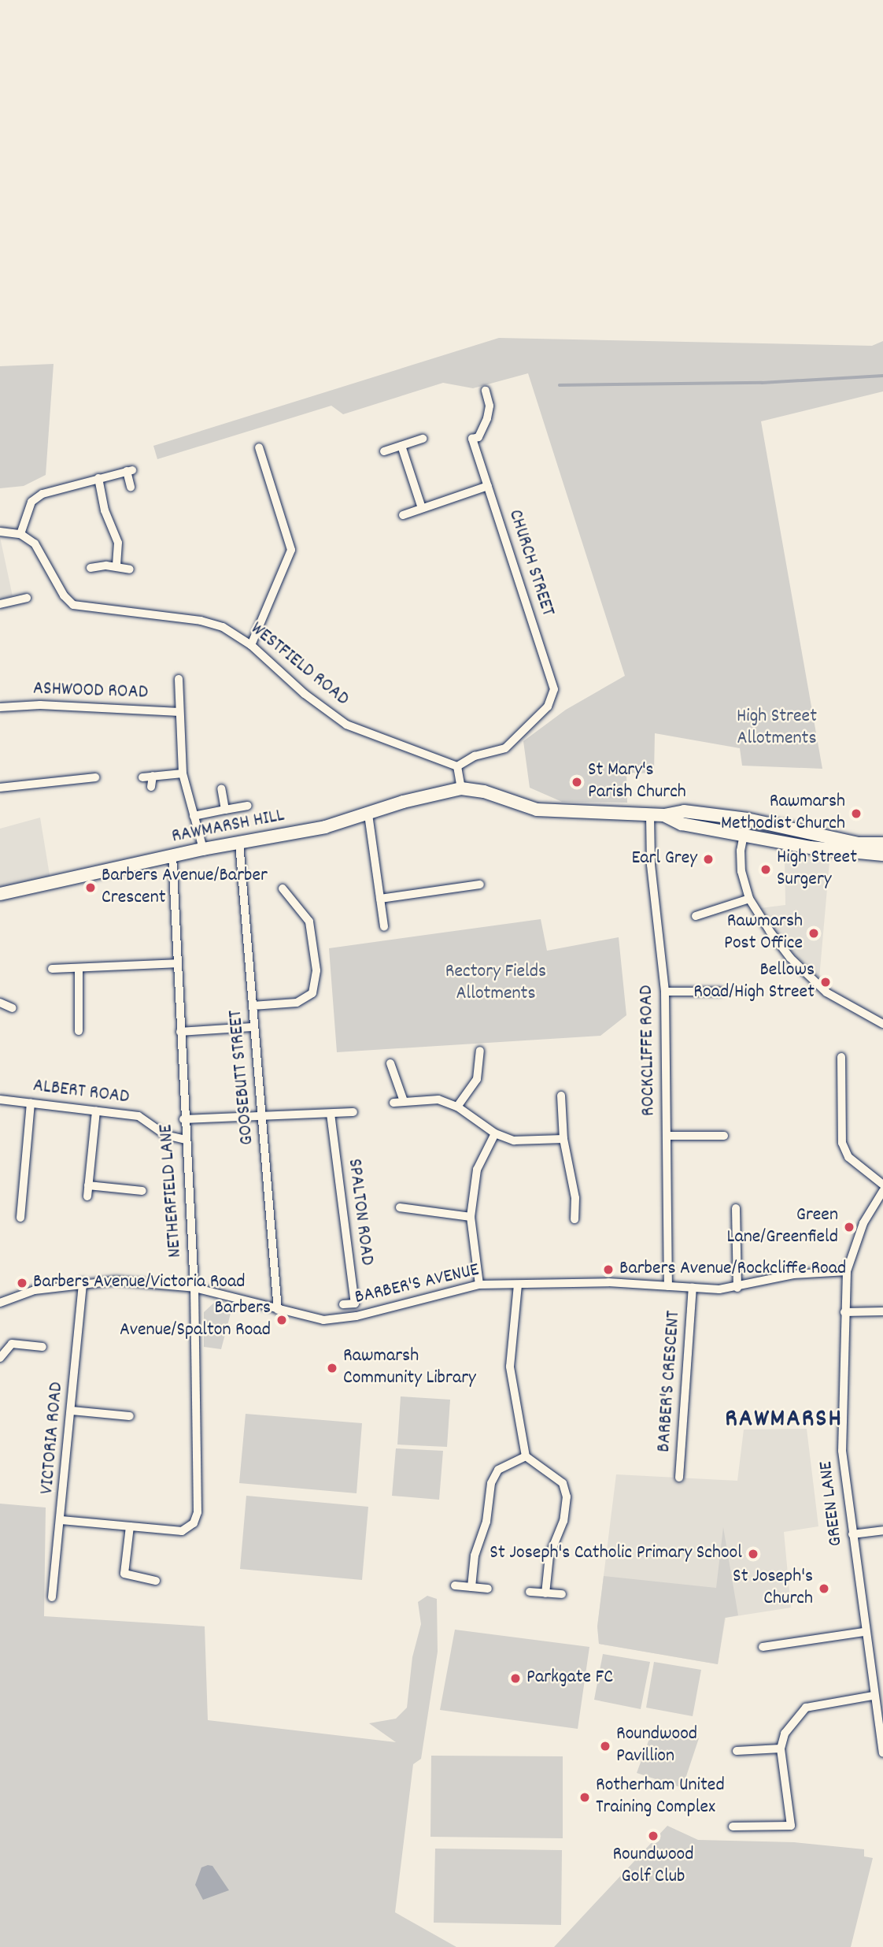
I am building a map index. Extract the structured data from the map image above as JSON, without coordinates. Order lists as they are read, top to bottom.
{
  "streets": {
    "main road": ["RAWMARSH HILL"],
    "street": [
      "CHURCH STREET",
      "WESTFIELD ROAD",
      "ASHWOOD ROAD",
      "ROCKCLIFFE ROAD",
      "GOOSEBUTT STREET",
      "ALBERT ROAD",
      "NETHERFIELD LANE",
      "SPALTON ROAD",
      "BARBER'S AVENUE",
      "BARBER'S CRESCENT",
      "VICTORIA ROAD",
      "GREEN LANE"
    ]
  },
  "crossings": [
    ["CHURCH STREET", "WESTFIELD ROAD"],
    ["RAWMARSH HILL", "GOOSEBUTT STREET"],
    ["RAWMARSH HILL", "NETHERFIELD LANE"],
    ["ROCKCLIFFE ROAD", "BARBER'S AVENUE"],
    ["GOOSEBUTT STREET", "BARBER'S AVENUE"],
    ["ALBERT ROAD", "NETHERFIELD LANE"],
    ["NETHERFIELD LANE", "BARBER'S AVENUE"],
    ["BARBER'S AVENUE", "BARBER'S CRESCENT"],
    ["BARBER'S AVENUE", "VICTORIA ROAD"],
    ["BARBER'S AVENUE", "GREEN LANE"]
  ],
  "districts": ["RAWMARSH"],
  "parks": ["High Street Allotments", "Rectory Fields Allotments"],
  "places": [
    "St Mary's Parish Church",
    "Rawmarsh Methodist Church",
    "Earl Grey",
    "High Street Surgery",
    "Barbers Avenue/Barber Crescent",
    "Rawmarsh Post Office",
    "Bellows Road/High Street",
    "Green Lane/Greenfield",
    "Barbers Avenue/Rockcliffe Road",
    "Barbers Avenue/Victoria Road",
    "Barbers Avenue/Spalton Road",
    "Rawmarsh Community Library",
    "St Joseph's Catholic Primary School",
    "St Joseph's Church",
    "Parkgate FC",
    "Roundwood Pavillion",
    "Rotherham United Training Complex",
    "Roundwood Golf Club"
  ]
}
